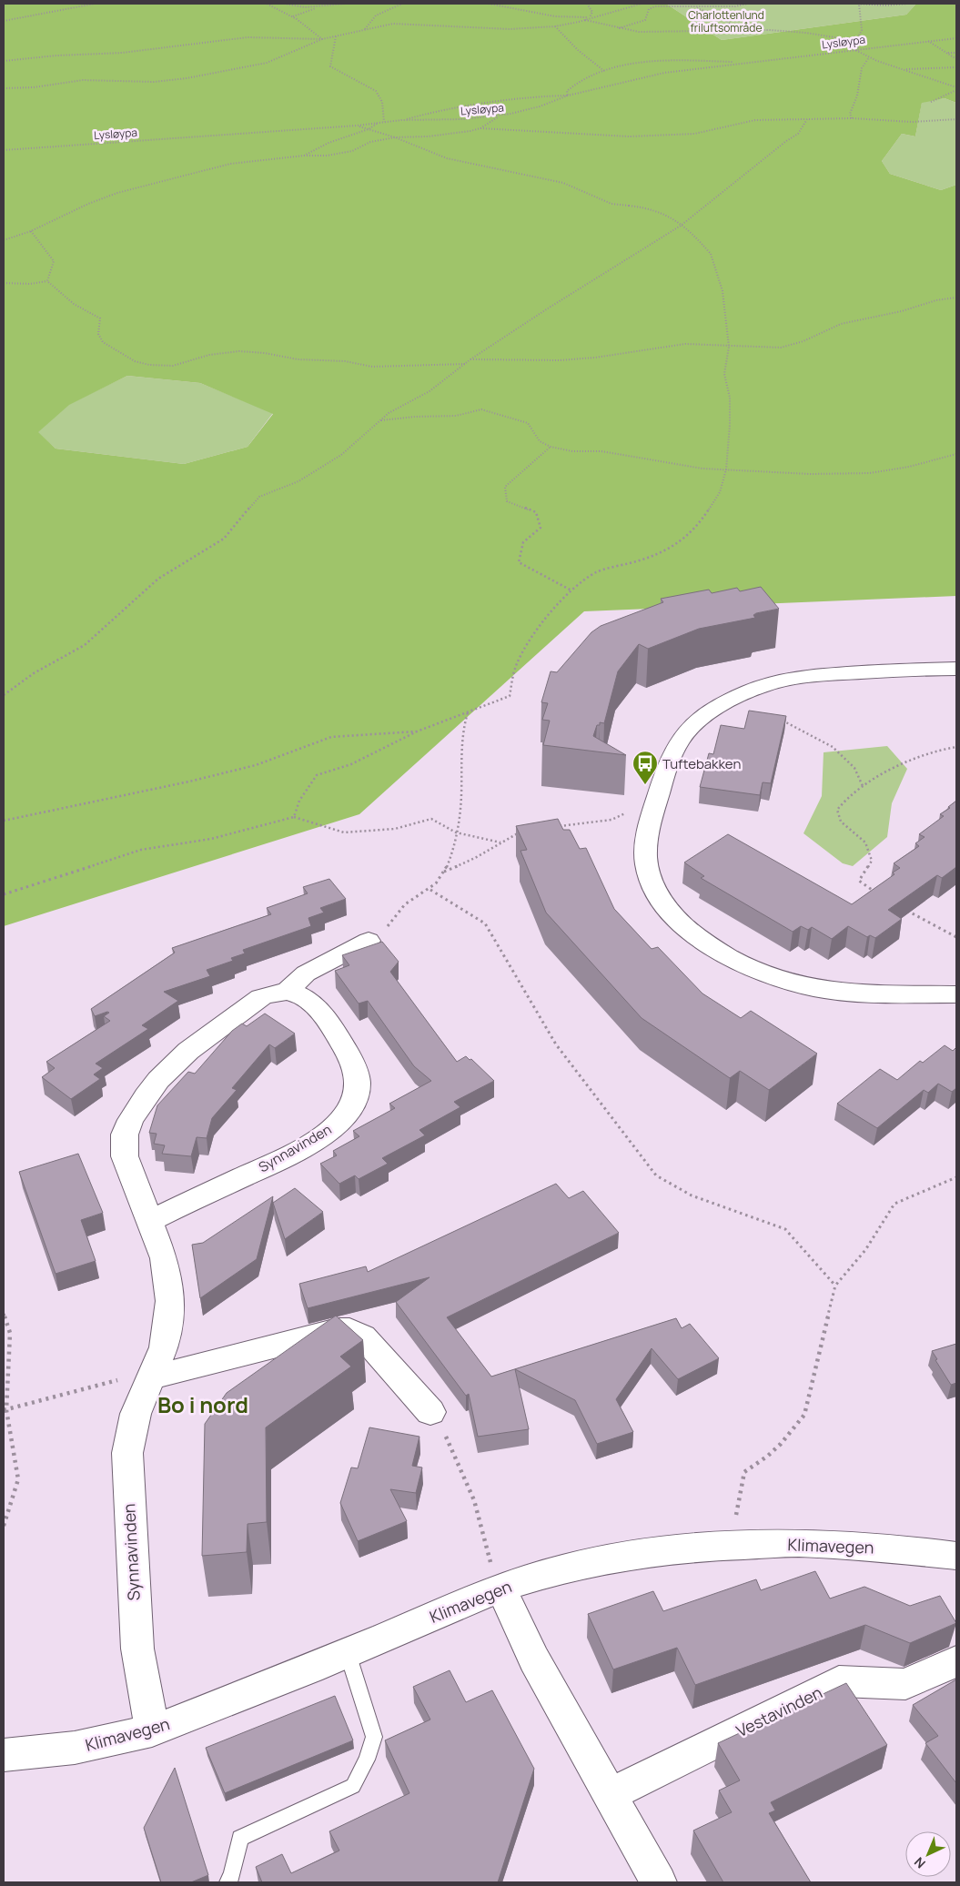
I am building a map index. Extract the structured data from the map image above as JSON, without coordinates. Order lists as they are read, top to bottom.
{
  "streets": {
    "street": ["Synnavinden", "Klimavegen", "Vestavinden"],
    "path": ["Lysløypa"]
  },
  "crossings": [
    ["Synnavinden", "Klimavegen"]
  ],
  "districts": ["Bo i nord"],
  "parks": ["Charlottenlund friluftsområde"],
  "places": {
    "bus stop": ["Tuftebakken"]
  },
  "north": "bottom left"
}
